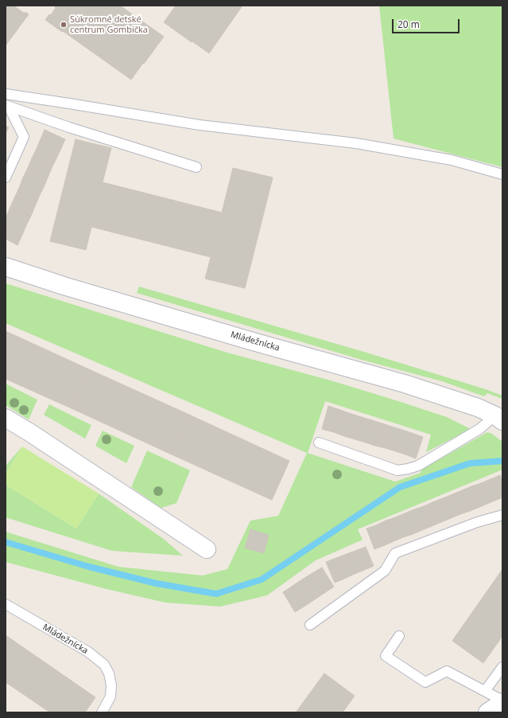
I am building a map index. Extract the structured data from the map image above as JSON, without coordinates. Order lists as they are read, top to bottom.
{
  "streets": {
    "street": ["Mládežnícka"]
  },
  "places": ["Súkromné detské centrum Gombička"],
  "scale_bar": "20 m"
}
